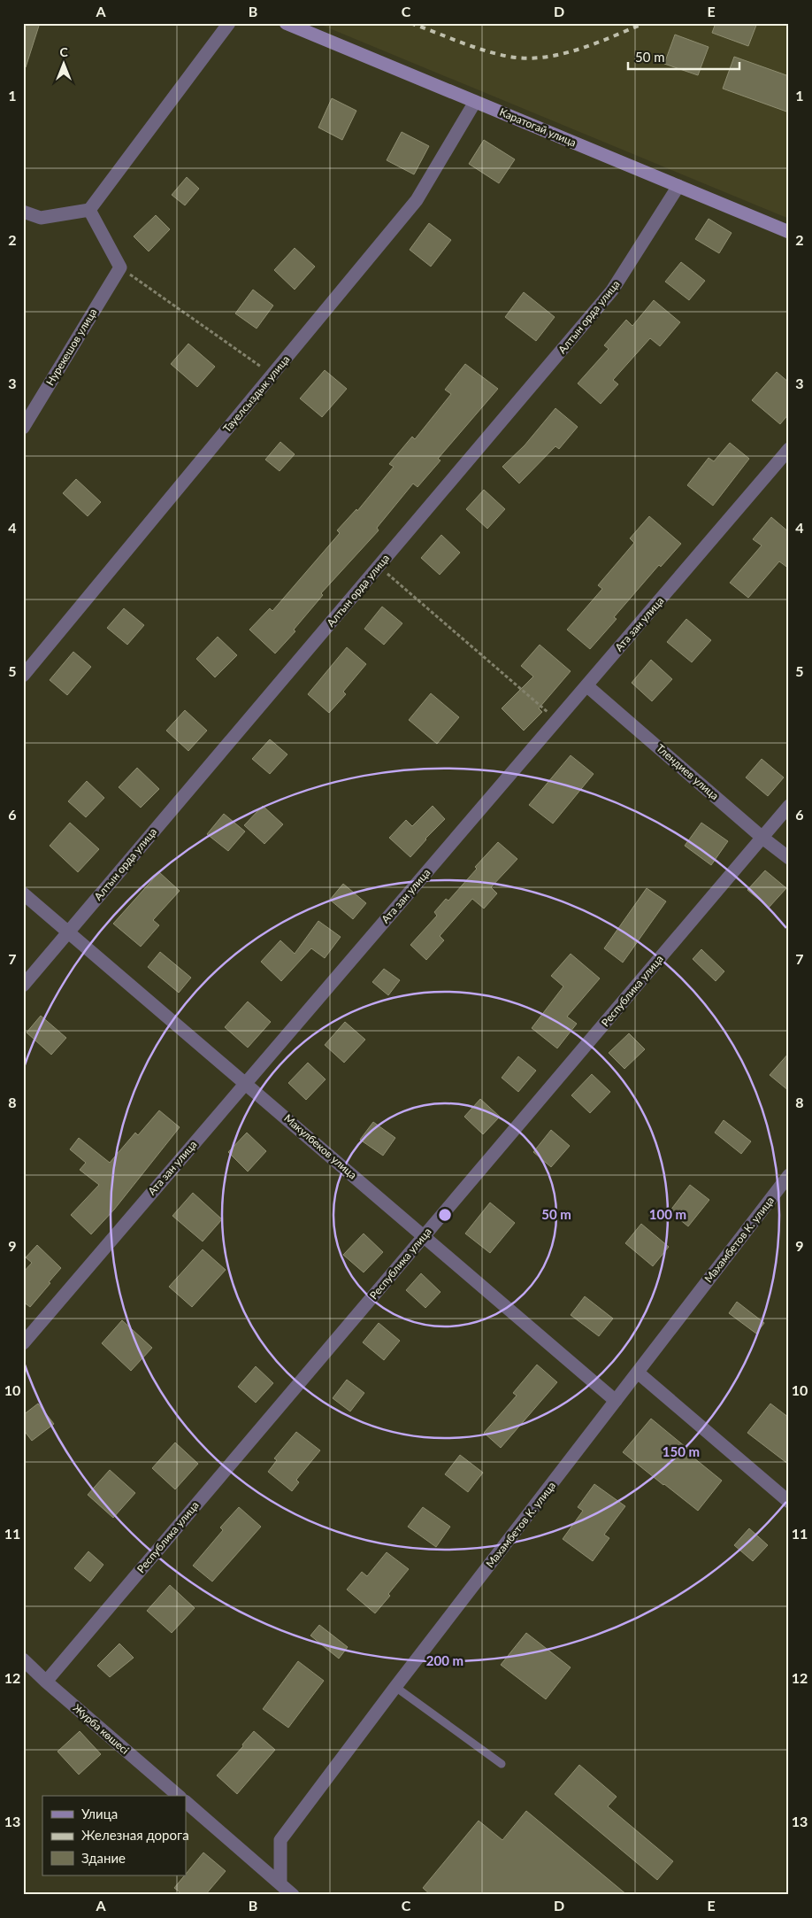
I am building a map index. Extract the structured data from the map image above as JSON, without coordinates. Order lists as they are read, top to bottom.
{
  "streets": {
    "street": [
      "Каратогай улица",
      "Алтын орда улица",
      "Нурекешов улица",
      "Тауелсыздык улица",
      "Ата зан улица",
      "Тлендиев улица",
      "Республика улица",
      "Макулбеков улица",
      "Махамбетов К. улица",
      "Журба көшесі"
    ]
  },
  "crossings": [
    ["Каратогай улица", "Алтын орда улица"],
    ["Каратогай улица", "Тауелсыздык улица"],
    ["Алтын орда улица", "Макулбеков улица"],
    ["Ата зан улица", "Тлендиев улица"],
    ["Ата зан улица", "Макулбеков улица"],
    ["Тлендиев улица", "Республика улица"],
    ["Республика улица", "Макулбеков улица"],
    ["Республика улица", "Журба көшесі"],
    ["Макулбеков улица", "Махамбетов К. улица"]
  ],
  "legend": ["Улица", "Железная дорога", "Здание"],
  "scale_bar": "50 m",
  "north": "top",
  "grid": {
    "columns": [
      "A",
      "B",
      "C",
      "D",
      "E"
    ],
    "rows": [
      "1",
      "2",
      "3",
      "4",
      "5",
      "6",
      "7",
      "8",
      "9",
      "10",
      "11",
      "12",
      "13"
    ]
  },
  "rings": [
    "50 m",
    "100 m",
    "150 m",
    "200 m"
  ]
}
